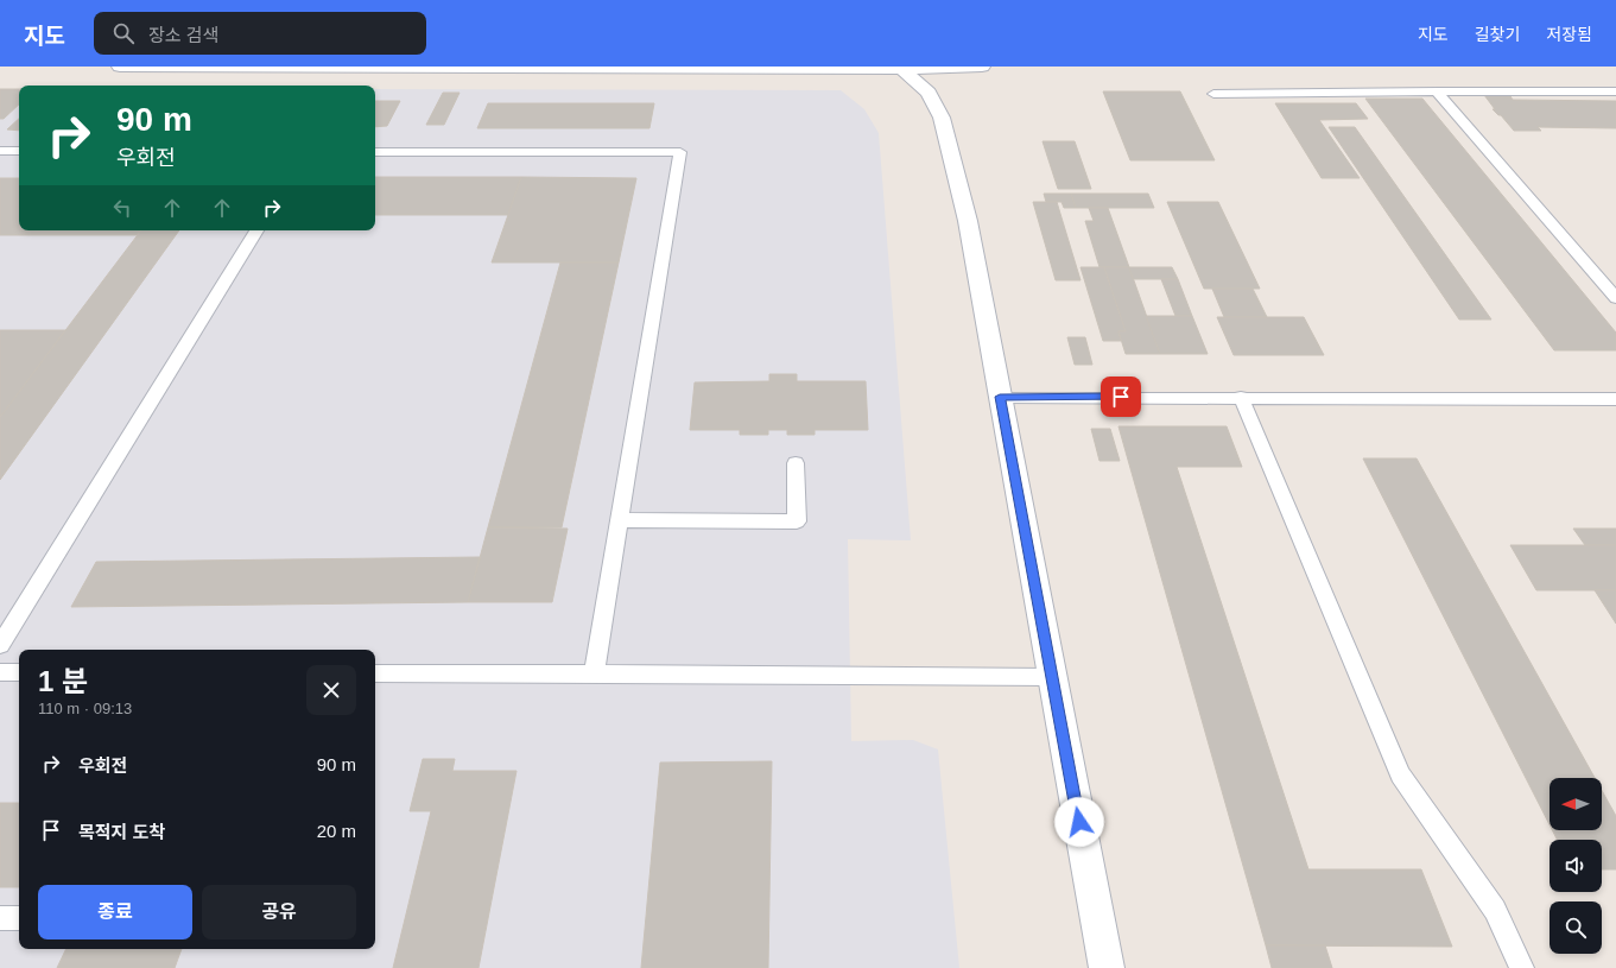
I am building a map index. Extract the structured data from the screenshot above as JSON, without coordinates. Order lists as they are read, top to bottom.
{
  "north": "left",
  "page": {
    "header": "지도",
    "search": "장소 검색",
    "nav": ["지도", "길찾기", "저장됨"],
    "turn": ["90 m", "우회전"],
    "heading": ["1 분", "110 m · 09:13"],
    "list": [
      {
        "name": "우회전",
        "value": "90 m"
      },
      {
        "name": "목적지 도착",
        "value": "20 m"
      }
    ],
    "buttons": ["종료", "공유"]
  }
}
